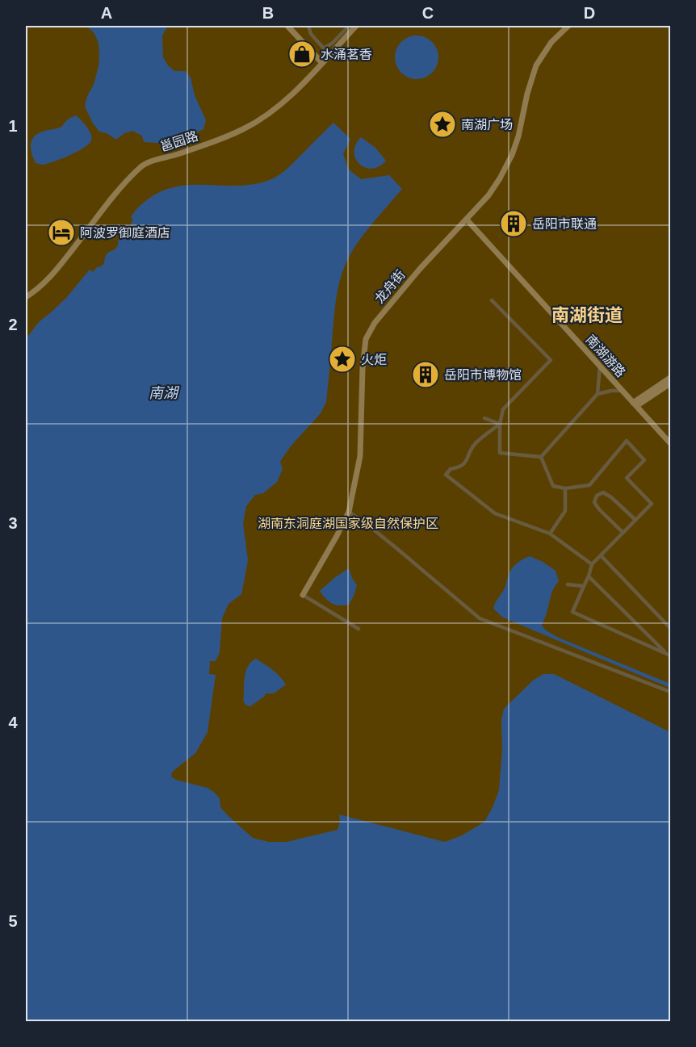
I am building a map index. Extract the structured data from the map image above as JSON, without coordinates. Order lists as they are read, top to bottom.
{
  "streets": {
    "street": ["邕园路", "龙舟街", "南湖游路"]
  },
  "crossings": [
    ["龙舟街", "南湖游路"]
  ],
  "districts": ["南湖街道"],
  "water": ["南湖"],
  "parks": ["湖南东洞庭湖国家级自然保护区"],
  "places": {
    "shop": ["水涌茗香"],
    "place": ["南湖广场", "火炬"],
    "building": ["岳阳市联通", "岳阳市博物馆"],
    "hotel": ["阿波罗御庭酒店"]
  },
  "grid": {
    "columns": [
      "A",
      "B",
      "C",
      "D"
    ],
    "rows": [
      "1",
      "2",
      "3",
      "4",
      "5"
    ]
  }
}
